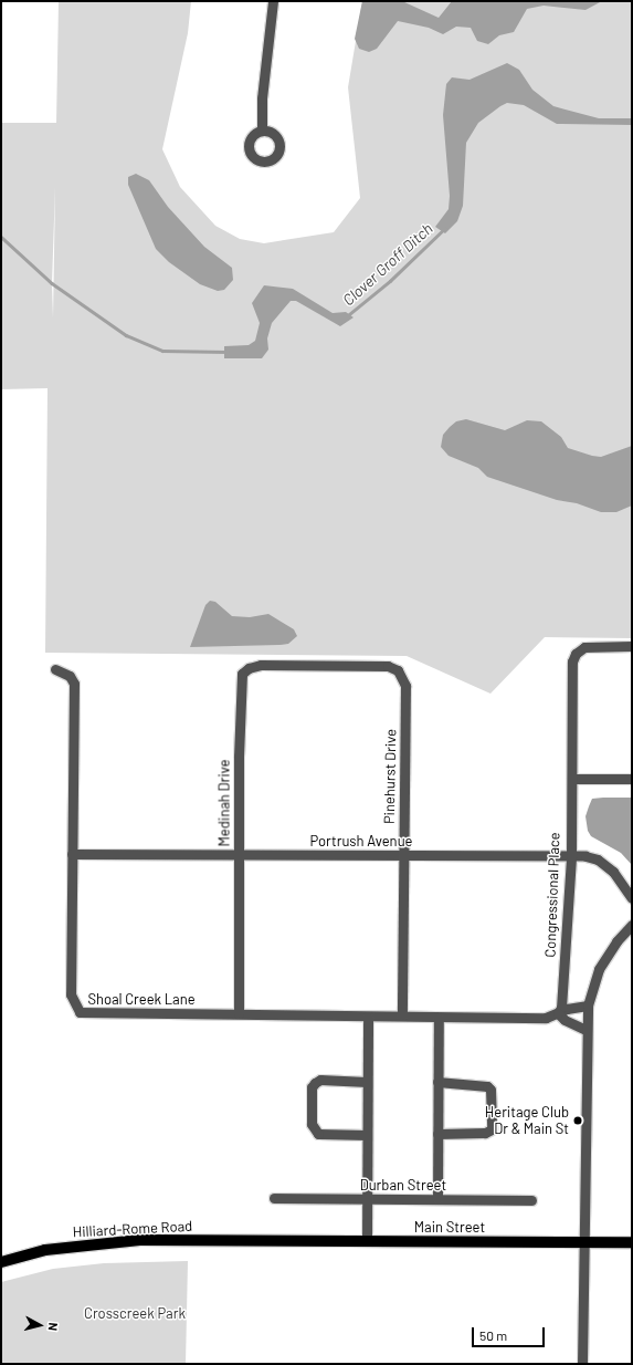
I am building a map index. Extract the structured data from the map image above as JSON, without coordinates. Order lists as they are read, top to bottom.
{
  "streets": {
    "main road": ["Main Street", "Hilliard-Rome Road"],
    "street": [
      "Pinehurst Drive",
      "Medinah Drive",
      "Portrush Avenue",
      "Congressional Place",
      "Shoal Creek Lane",
      "Durban Street"
    ]
  },
  "crossings": [
    ["Pinehurst Drive", "Medinah Drive"],
    ["Pinehurst Drive", "Portrush Avenue"],
    ["Pinehurst Drive", "Shoal Creek Lane"],
    ["Medinah Drive", "Portrush Avenue"],
    ["Medinah Drive", "Shoal Creek Lane"],
    ["Portrush Avenue", "Congressional Place"],
    ["Portrush Avenue", "Shoal Creek Lane"],
    ["Congressional Place", "Shoal Creek Lane"],
    ["Main Street", "Hilliard-Rome Road"]
  ],
  "water": ["Clover Groff Ditch"],
  "parks": ["Crosscreek Park"],
  "places": ["Heritage Club Dr & Main St"],
  "scale_bar": "50 m",
  "north": "right"
}
